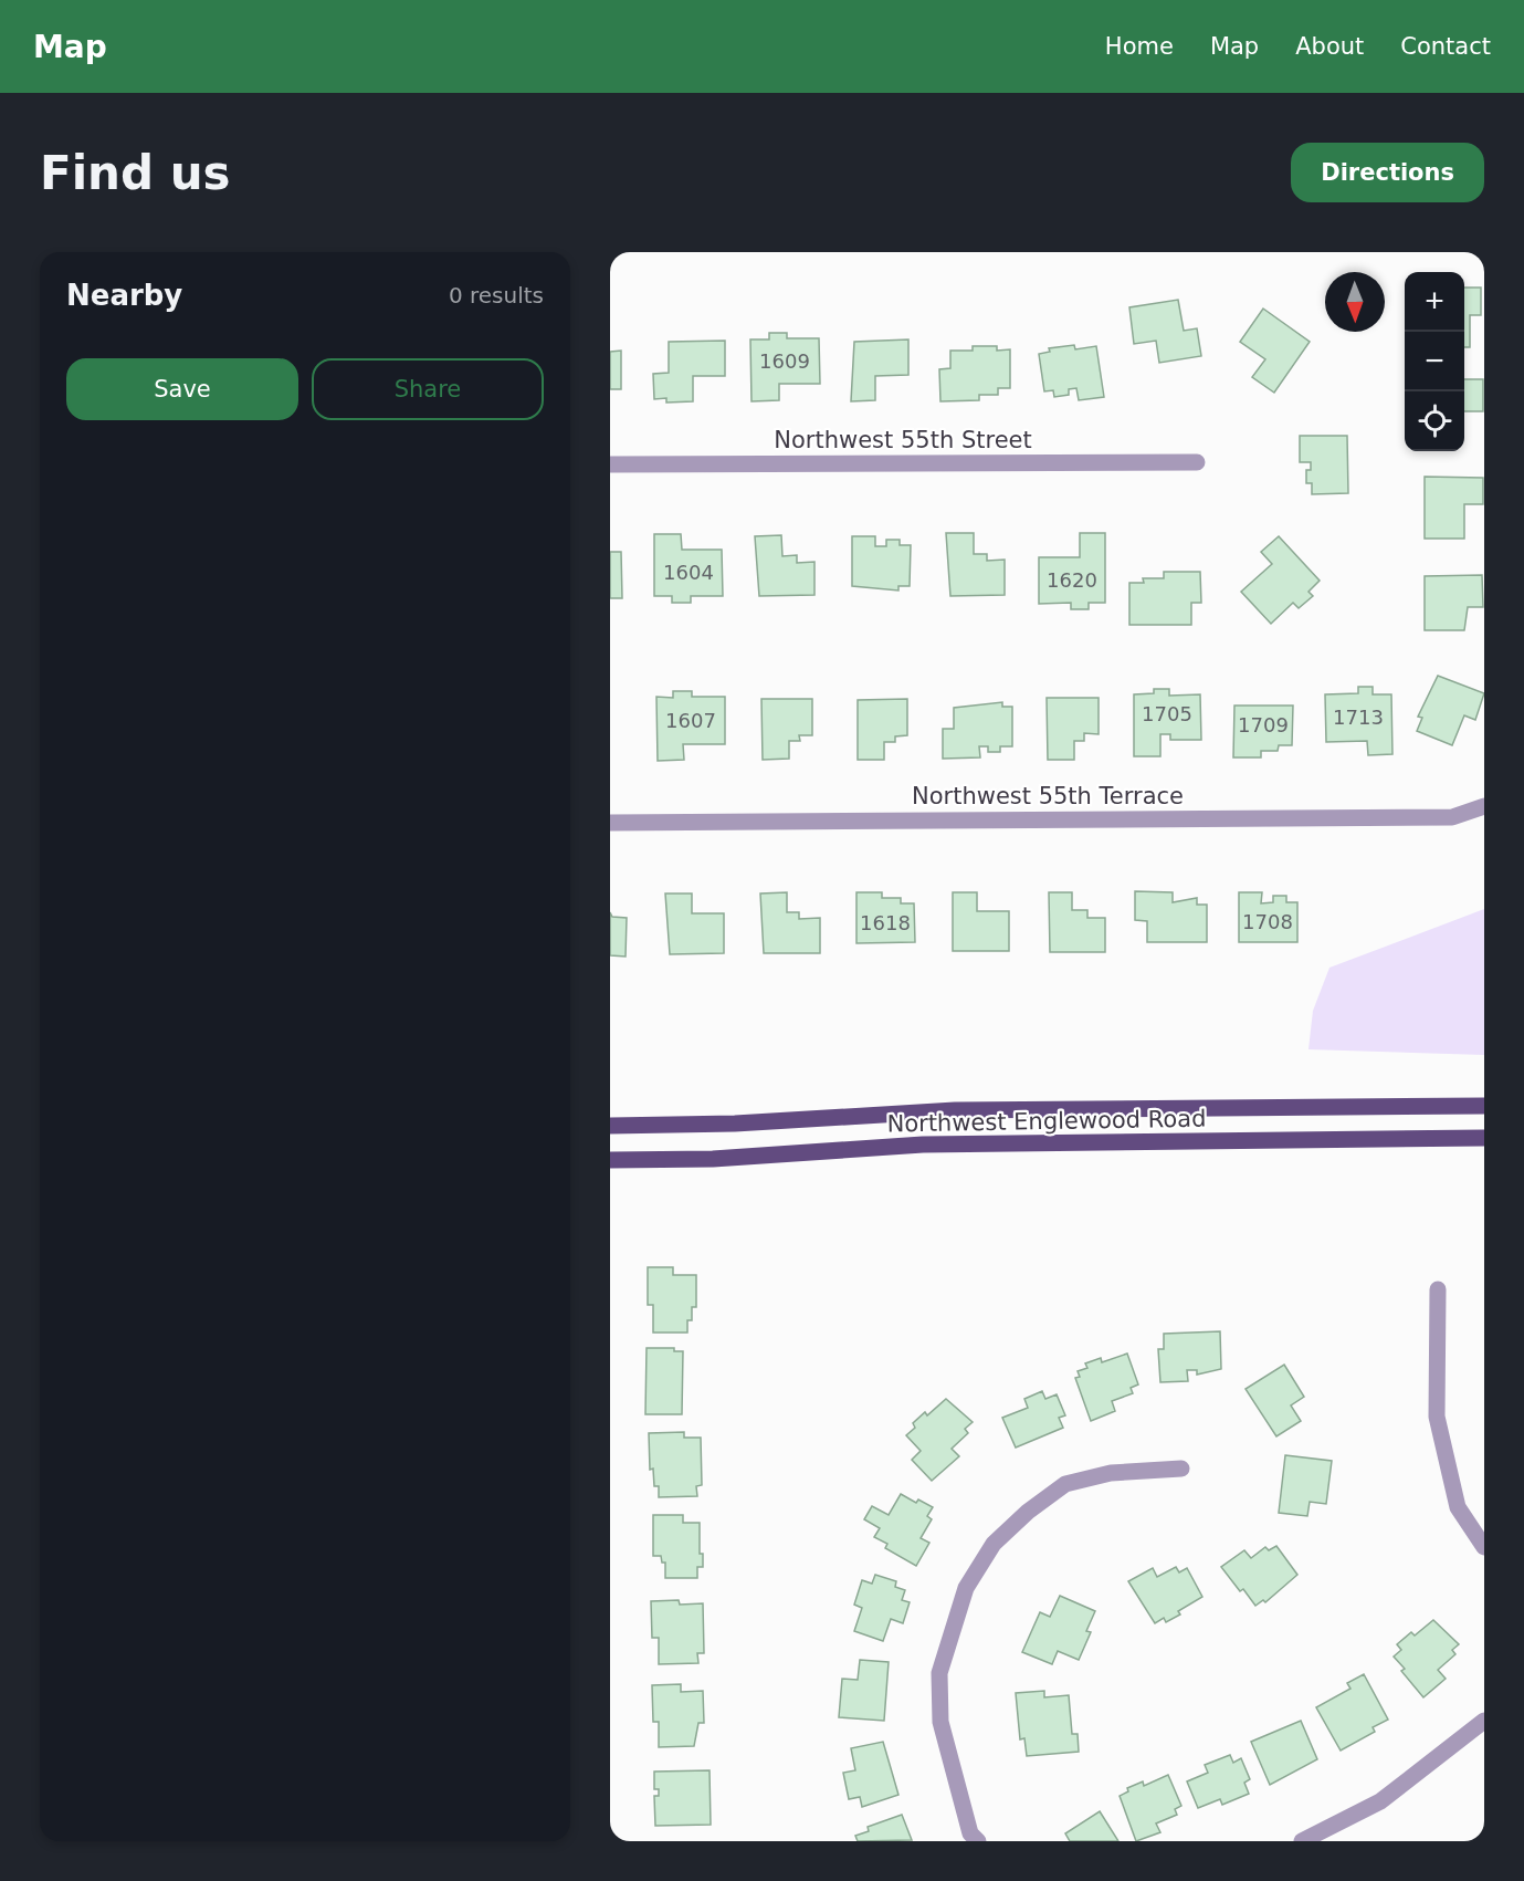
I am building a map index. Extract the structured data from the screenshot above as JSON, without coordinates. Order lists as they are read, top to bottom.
{
  "streets": {
    "main road": ["Northwest Englewood Road"],
    "street": ["Northwest 55th Street", "Northwest 55th Terrace"]
  },
  "house_numbers": [
    "1609",
    "1604",
    "1620",
    "1705",
    "1713",
    "1607",
    "1709",
    "1708",
    "1618"
  ],
  "north": "bottom",
  "page": {
    "header": "Map",
    "nav": [
      "Home",
      "Map",
      "About",
      "Contact"
    ],
    "buttons": [
      "Directions",
      ["Save", "Share"]
    ],
    "title": "Find us",
    "heading": ["Nearby", "0 results"],
    "map_buttons": ["+", "−"]
  }
}
